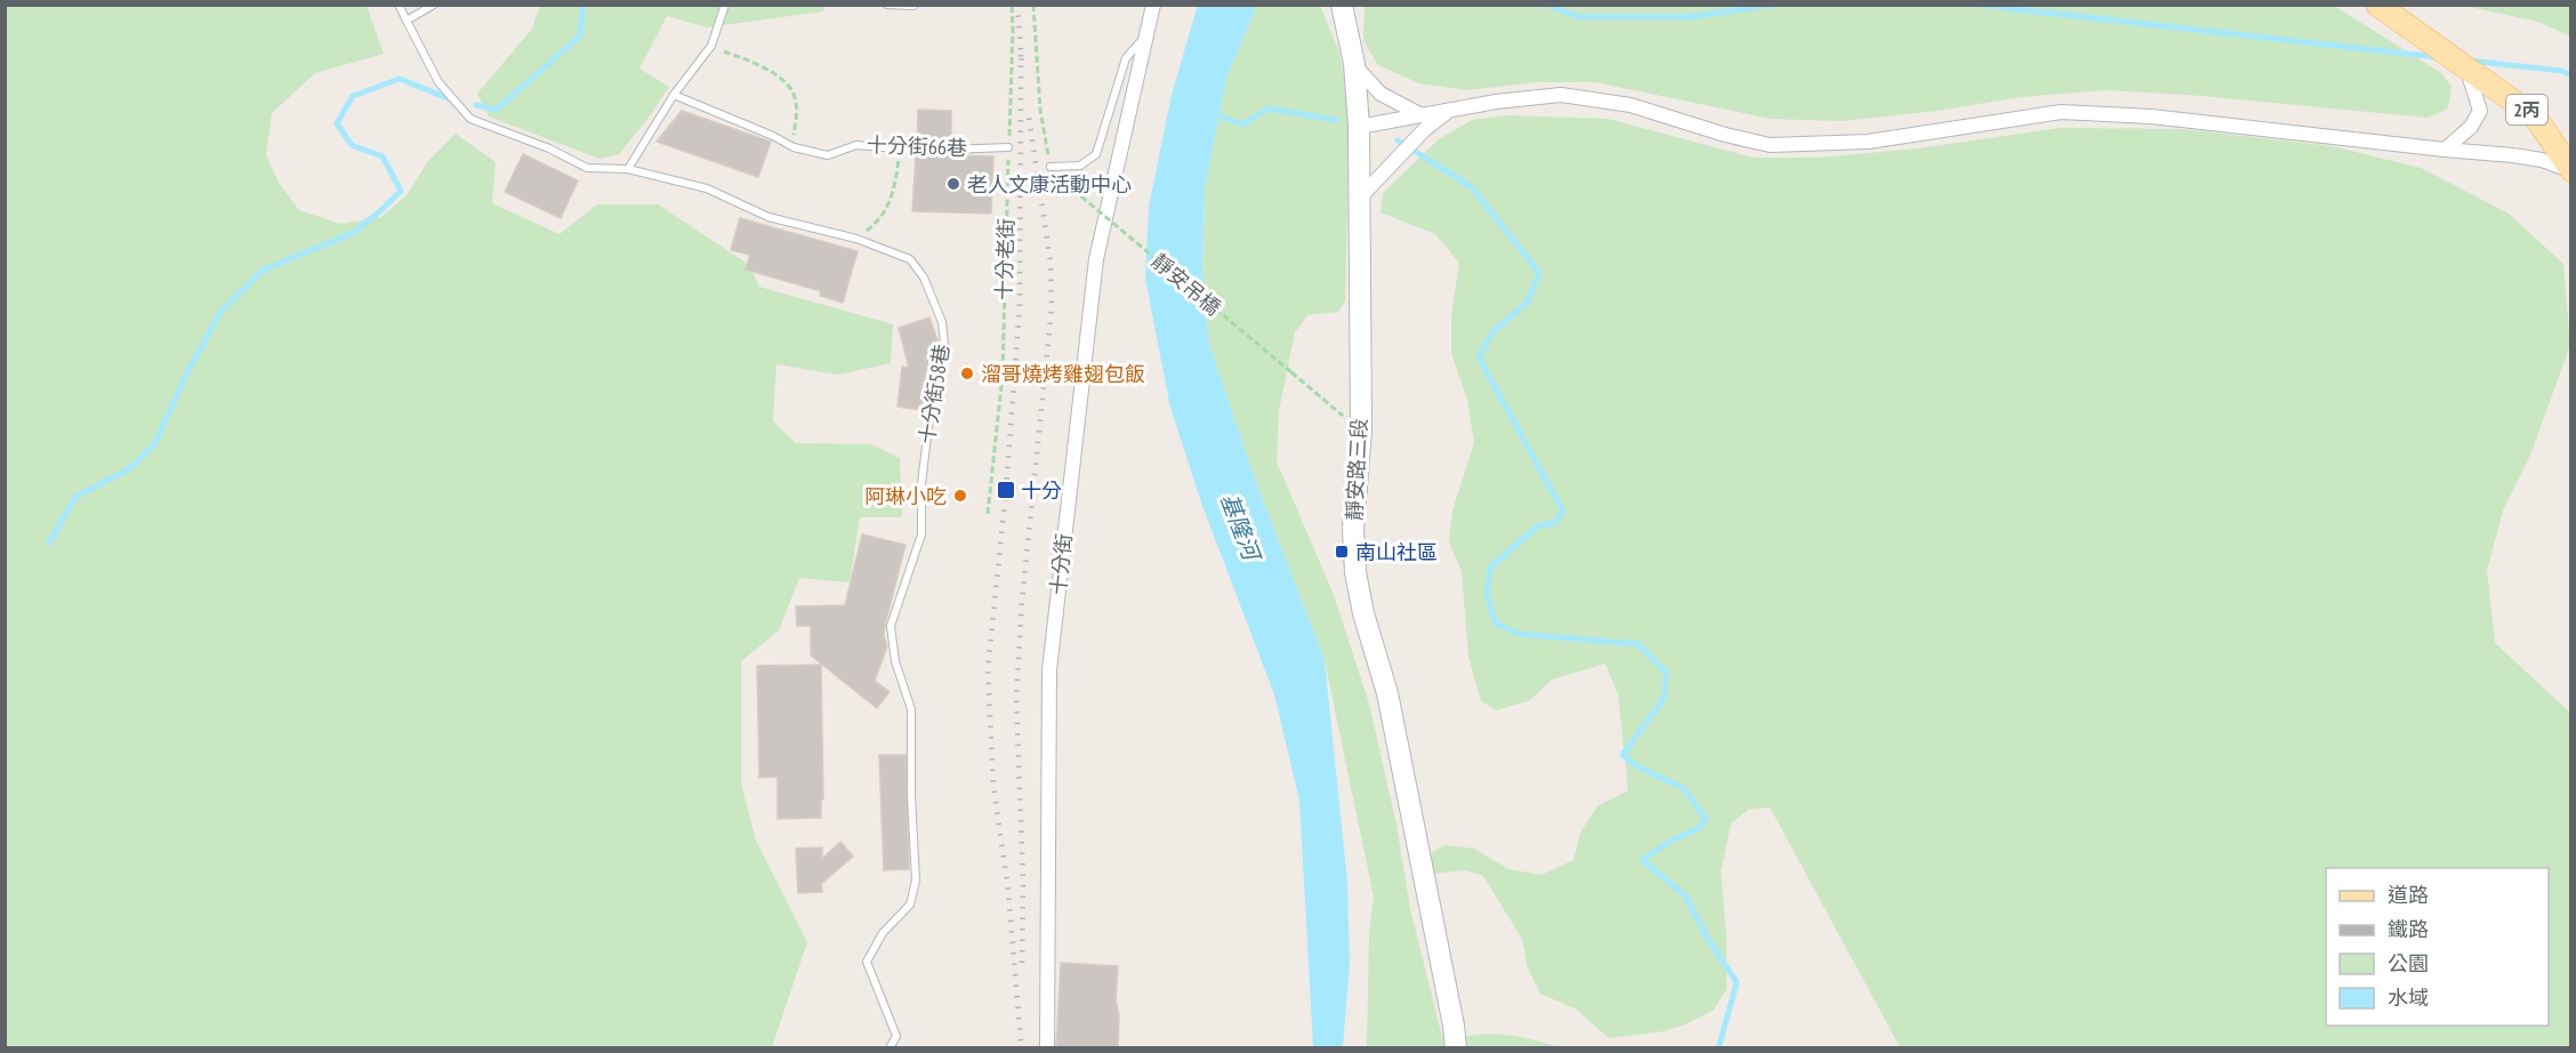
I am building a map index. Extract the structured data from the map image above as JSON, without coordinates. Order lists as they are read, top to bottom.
{
  "streets": {
    "main road": ["2丙", "靜安路三段"],
    "street": ["十分街"],
    "lane": ["十分街66巷", "十分街58巷"],
    "path": ["十分老街", "靜安吊橋"]
  },
  "crossings": [
    ["十分街66巷", "十分老街"],
    ["靜安吊橋", "靜安路三段"]
  ],
  "water": ["基隆河"],
  "places": {
    "other": ["老人文康活動中心", "溜哥燒烤雞翅包飯", "阿琳小吃"],
    "transit": ["十分", "南山社區"]
  },
  "legend": [
    "道路",
    "鐵路",
    "公園",
    "水域"
  ]
}
